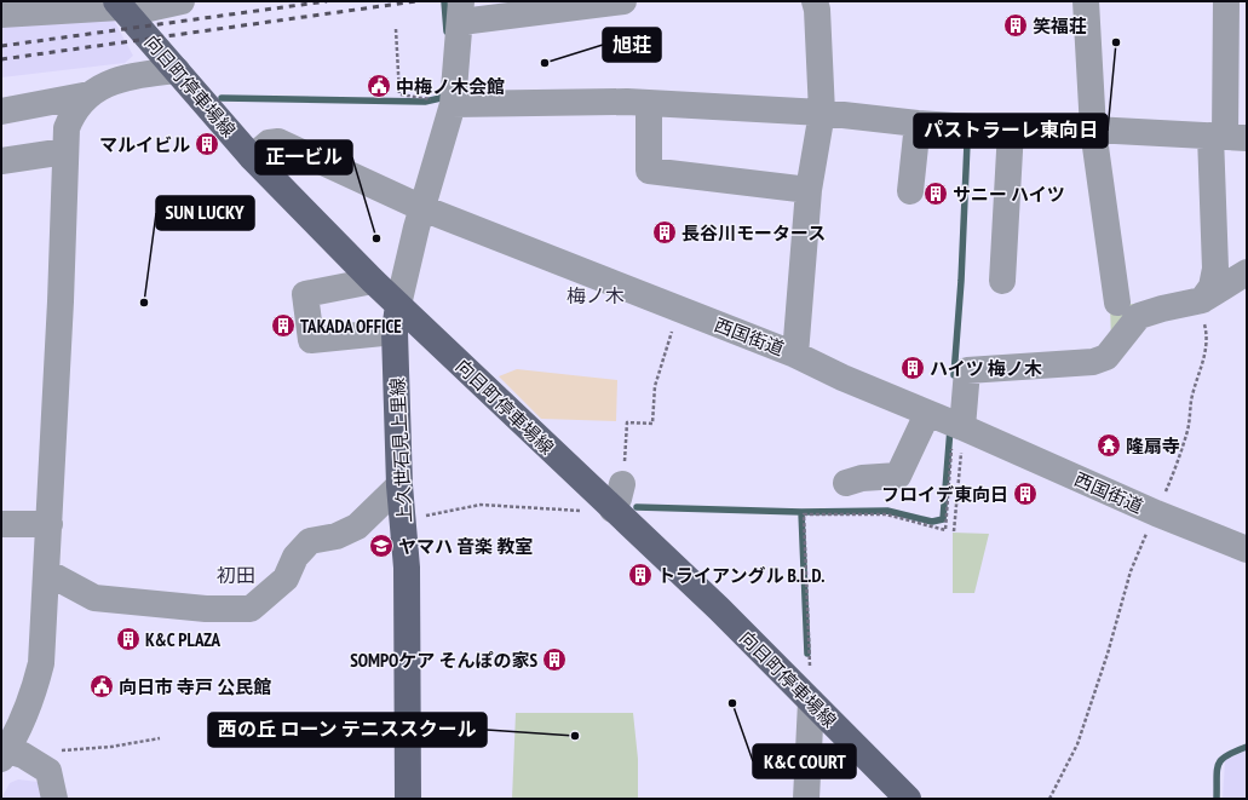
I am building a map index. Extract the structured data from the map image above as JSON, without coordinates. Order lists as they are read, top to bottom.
{
  "streets": {
    "main road": ["向日町停車場線", "上久世石見上里線"],
    "street": ["西国街道"]
  },
  "crossings": [
    ["向日町停車場線", "西国街道"],
    ["向日町停車場線", "上久世石見上里線"]
  ],
  "districts": ["梅ノ木", "初田"],
  "places": {
    "building": [
      "笑福荘",
      "マルイビル",
      "サニー ハイツ",
      "長谷川モータース",
      "TAKADA OFFICE",
      "ハイツ 梅ノ木",
      "フロイデ東向日",
      "トライアングル B.L.D.",
      "K&C PLAZA",
      "SOMPOケア そんぽの家S"
    ],
    "other": [
      "パストラーレ東向日",
      "旭荘",
      "正一ビル",
      "SUN LUCKY",
      "K&C COURT",
      "西の丘 ローン テニススクール"
    ],
    "public building": ["中梅ノ木会館", "向日市 寺戸 公民館"],
    "temple": ["隆扇寺"],
    "school or university": ["ヤマハ 音楽 教室"]
  }
}
